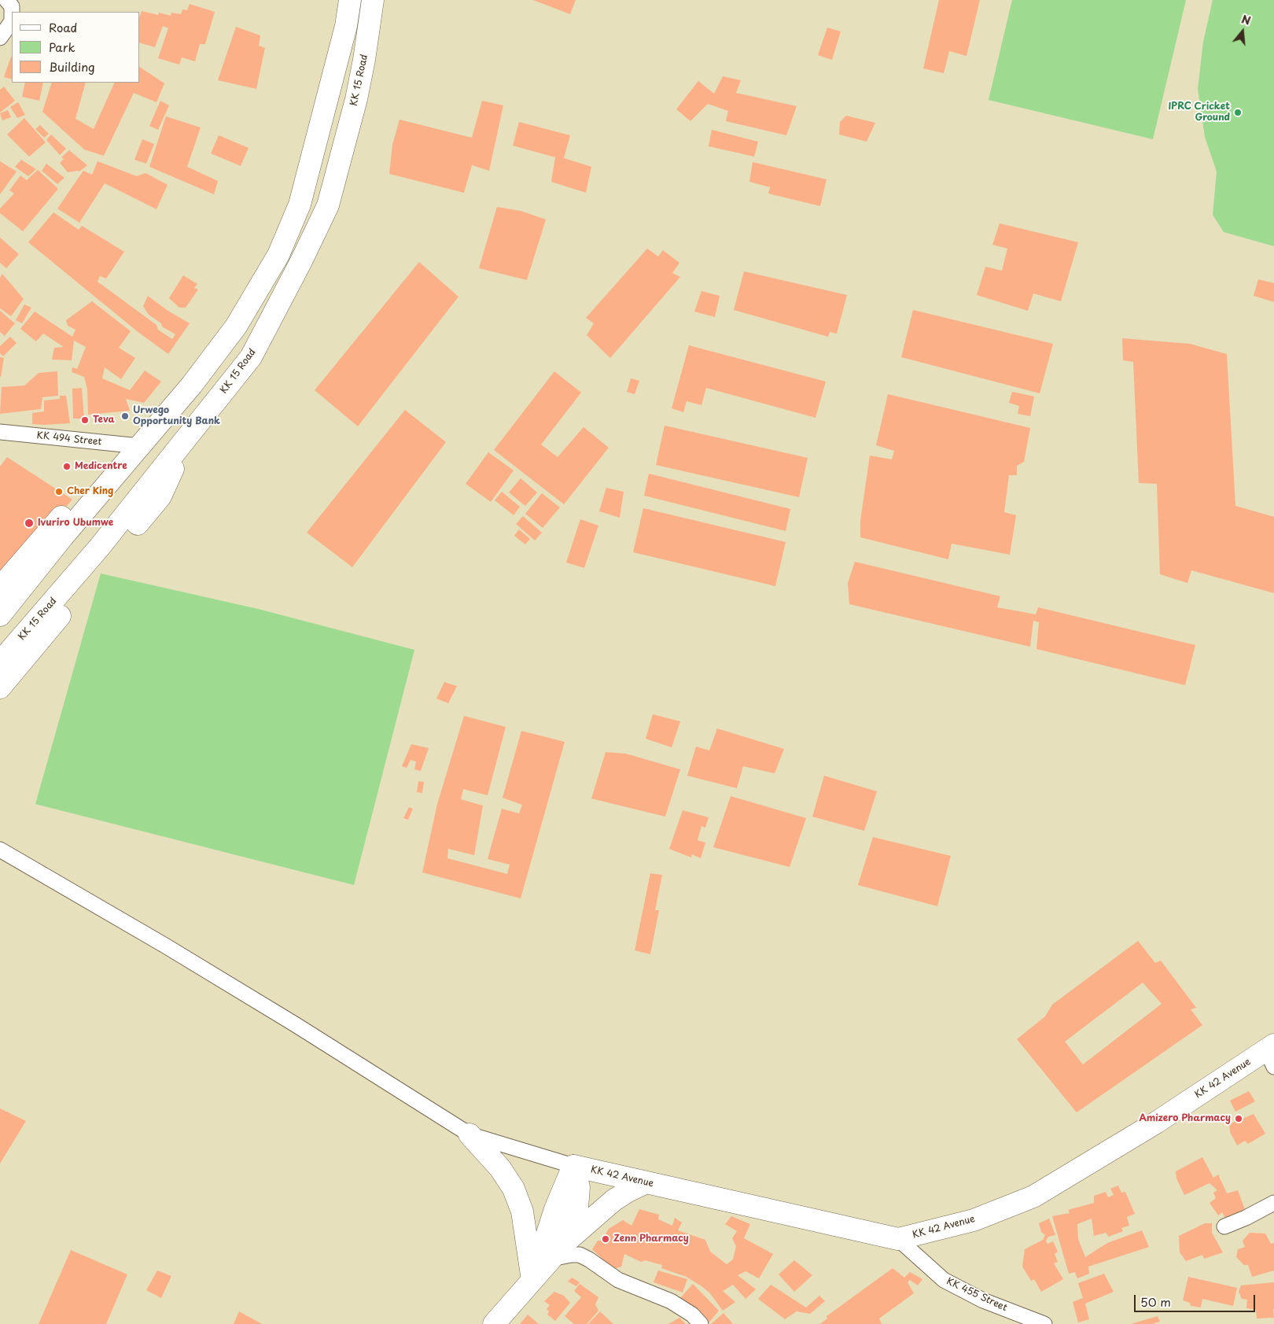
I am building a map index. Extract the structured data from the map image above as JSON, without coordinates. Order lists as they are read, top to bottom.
{
  "streets": {
    "main road": ["KK 15 Road", "KK 42 Avenue"],
    "street": ["KK 494 Street", "KK 455 Street"]
  },
  "crossings": [
    ["KK 42 Avenue", "KK 455 Street"]
  ],
  "places": [
    "IPRC Cricket Ground",
    "Urwego Opportunity Bank",
    "Teva",
    "Medicentre",
    "Cher King",
    "Ivuriro Ubumwe",
    "Amizero Pharmacy",
    "Zenn Pharmacy"
  ],
  "legend": ["Road", "Park", "Building"],
  "scale_bar": "50 m",
  "north": "top"
}
